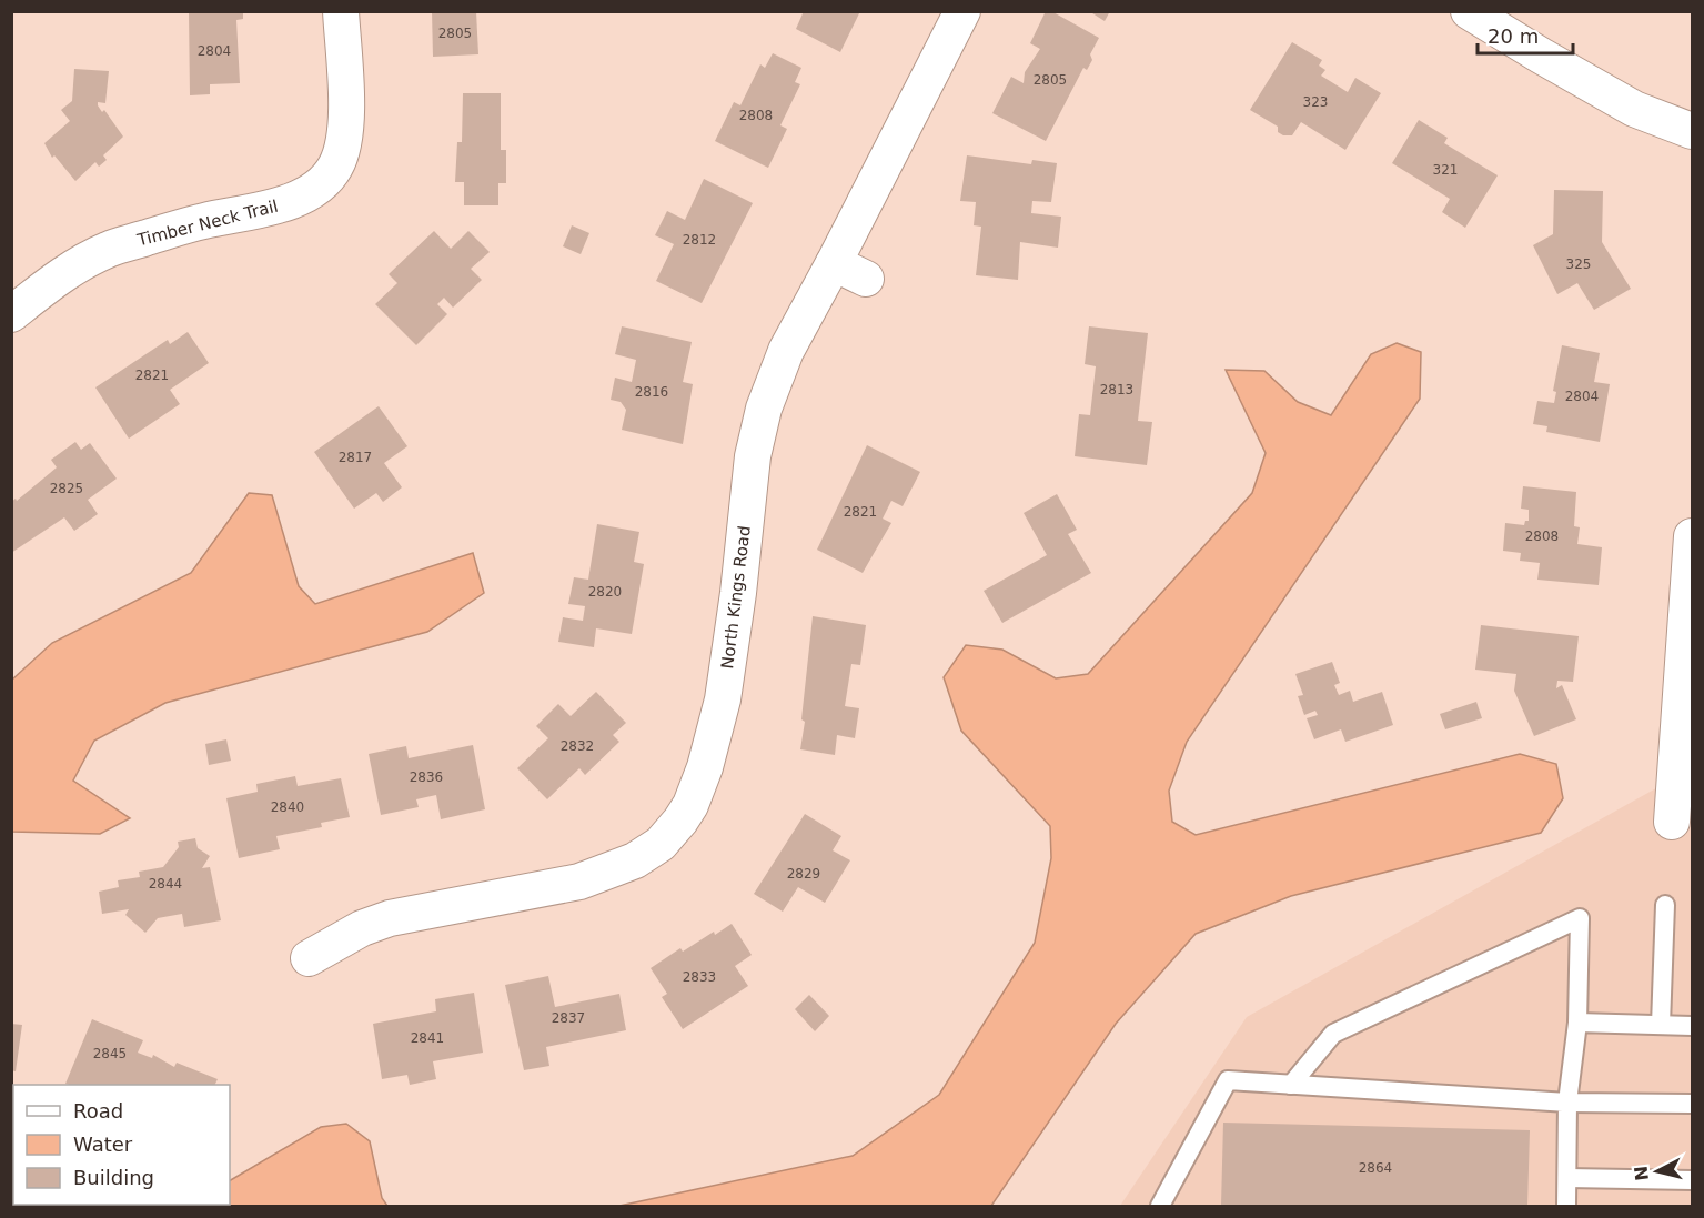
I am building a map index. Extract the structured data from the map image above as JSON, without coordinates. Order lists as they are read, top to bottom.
{
  "streets": {
    "street": ["Timber Neck Trail", "North Kings Road"]
  },
  "house_numbers": [
    "2805",
    "2804",
    "2805",
    "323",
    "2808",
    "321",
    "2812",
    "325",
    "2821",
    "2813",
    "2816",
    "2804",
    "2817",
    "2825",
    "2821",
    "2808",
    "2820",
    "2832",
    "2836",
    "2840",
    "2829",
    "2844",
    "2833",
    "2837",
    "2841",
    "2845",
    "2864"
  ],
  "legend": ["Road", "Water", "Building"],
  "scale_bar": "20 m",
  "north": "left"
}
